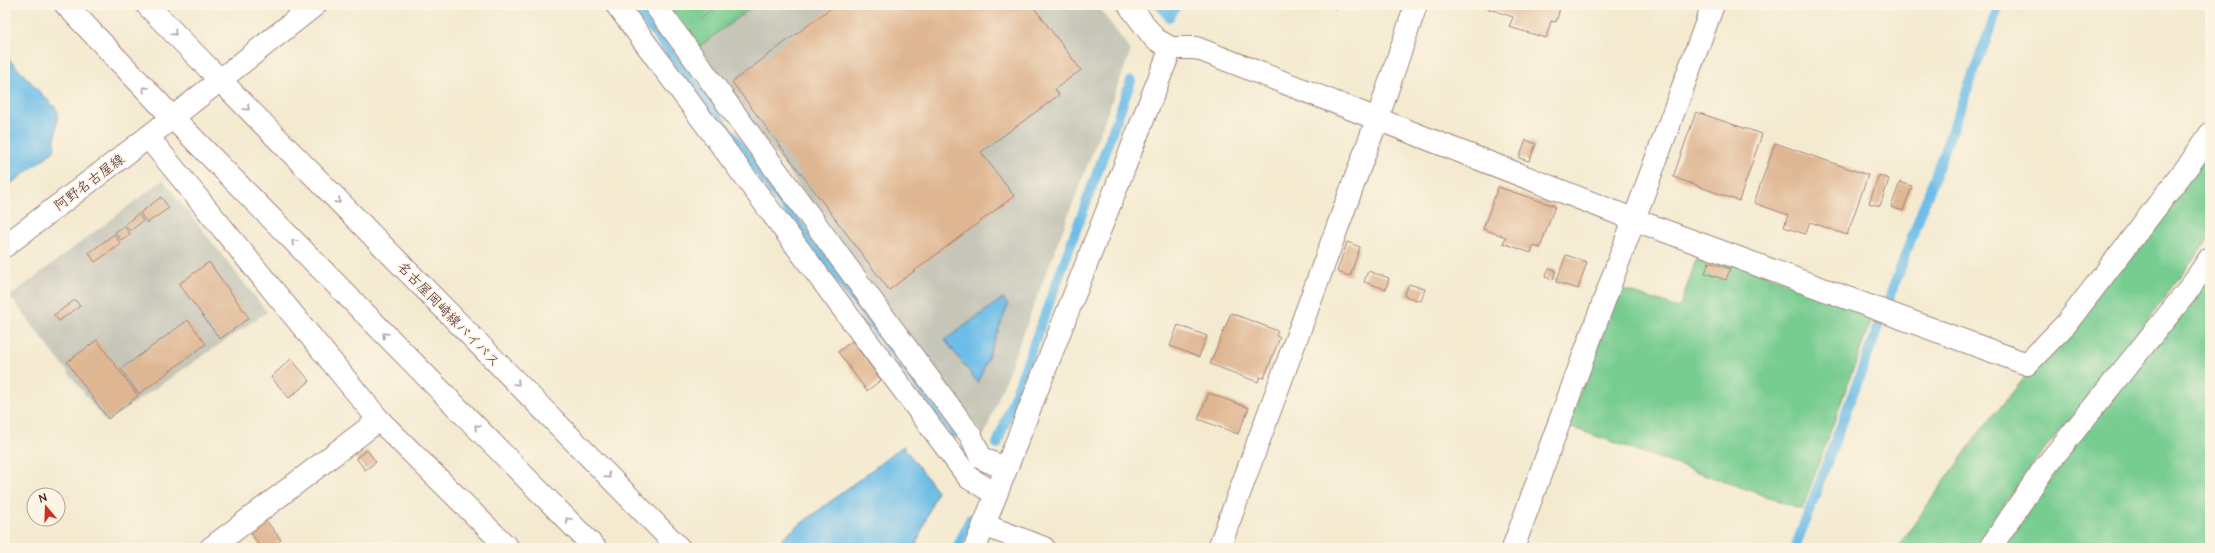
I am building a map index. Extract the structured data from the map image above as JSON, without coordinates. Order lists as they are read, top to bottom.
{
  "streets": {
    "street": ["阿野名古屋線", "名古屋岡崎線バイパス"]
  },
  "crossings": [
    ["阿野名古屋線", "名古屋岡崎線バイパス"]
  ],
  "north": "top"
}
